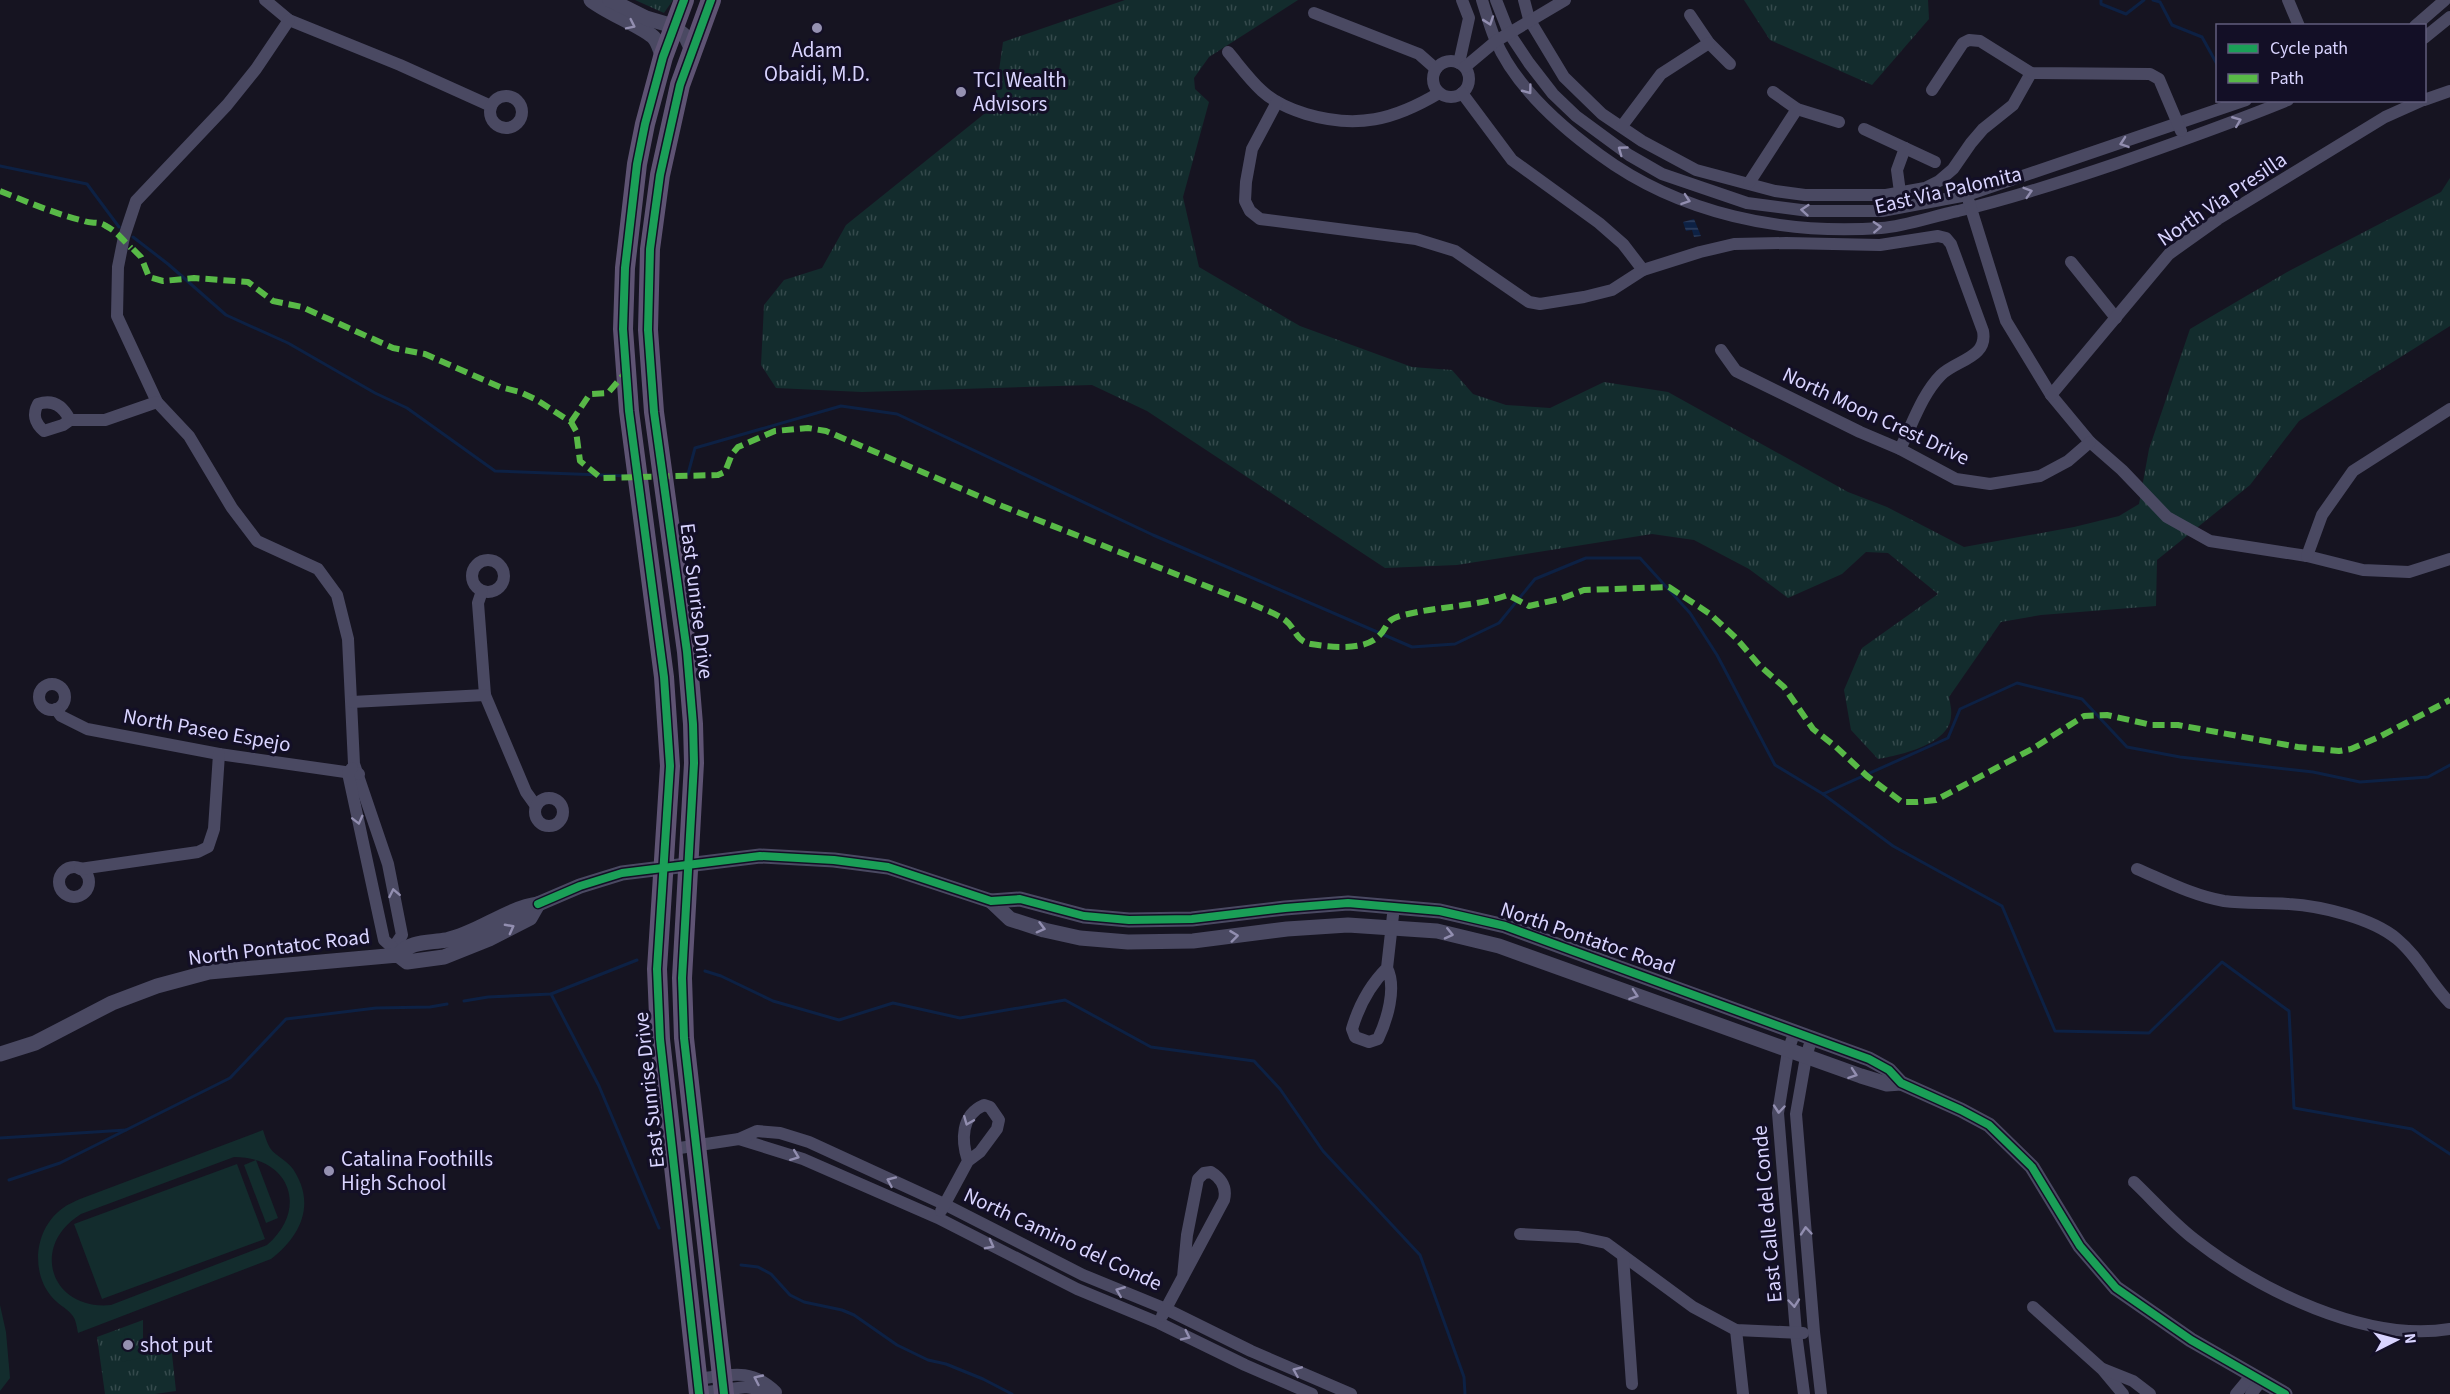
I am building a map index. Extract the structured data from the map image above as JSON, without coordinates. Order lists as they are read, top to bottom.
{
  "streets": {
    "main road": ["East Sunrise Drive"],
    "street": [
      "East Via Palomita",
      "North Via Presilla",
      "North Moon Crest Drive",
      "North Paseo Espejo",
      "North Pontatoc Road",
      "East Calle del Conde",
      "North Camino del Conde"
    ]
  },
  "crossings": [
    ["East Sunrise Drive", "North Pontatoc Road"],
    ["East Sunrise Drive", "North Camino del Conde"],
    ["North Pontatoc Road", "East Calle del Conde"]
  ],
  "places": [
    "Adam Obaidi, M.D.",
    "TCI Wealth Advisors",
    "Catalina Foothills High School",
    "shot put"
  ],
  "legend": ["Cycle path", "Path"],
  "north": "right"
}
